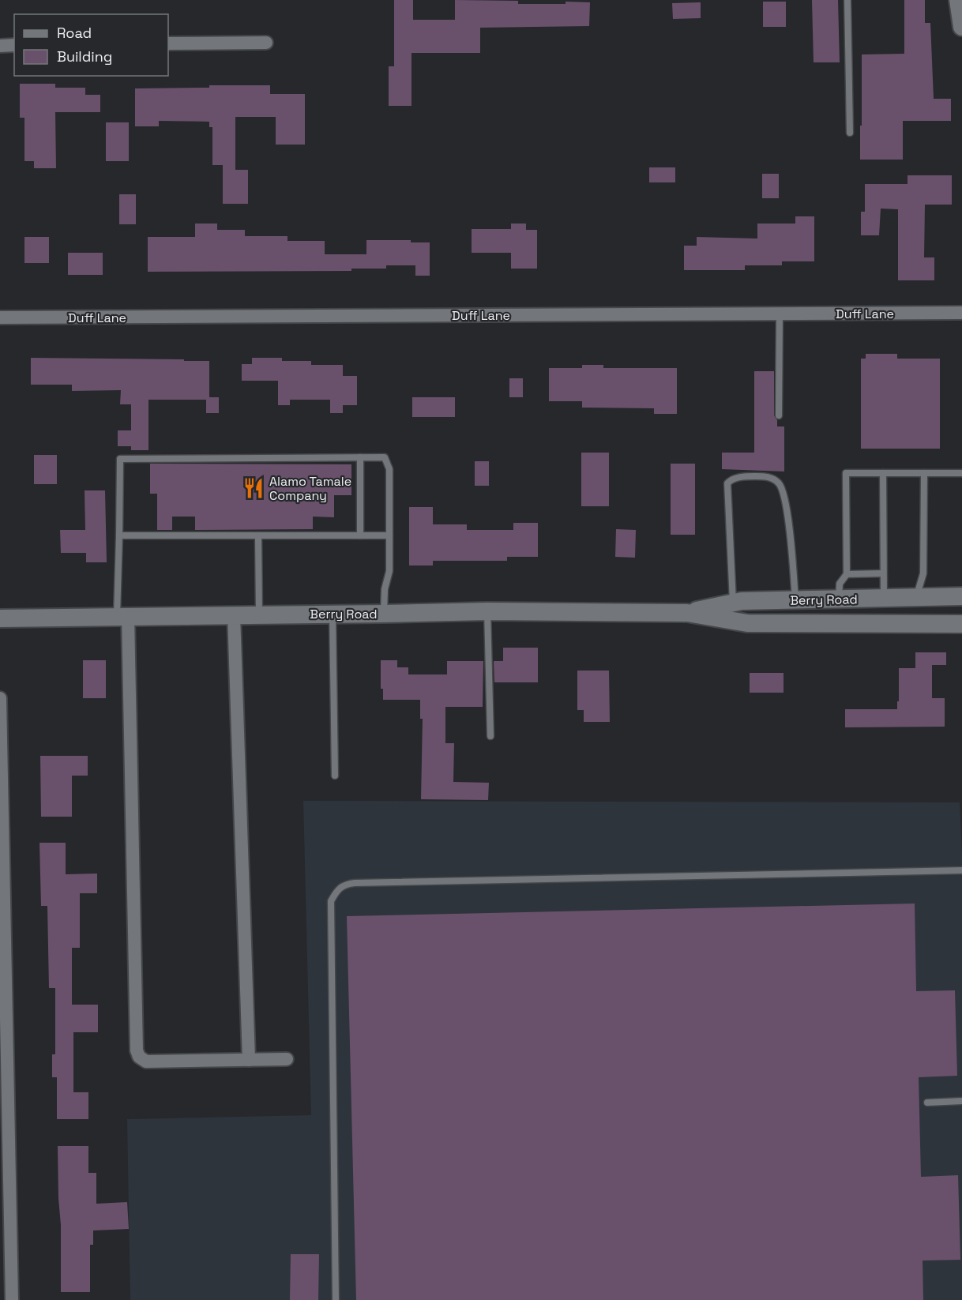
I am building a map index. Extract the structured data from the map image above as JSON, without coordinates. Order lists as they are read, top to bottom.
{
  "streets": {
    "street": ["Duff Lane", "Berry Road"]
  },
  "places": {
    "restaurant": ["Alamo Tamale Company"]
  },
  "legend": ["Road", "Building"]
}
